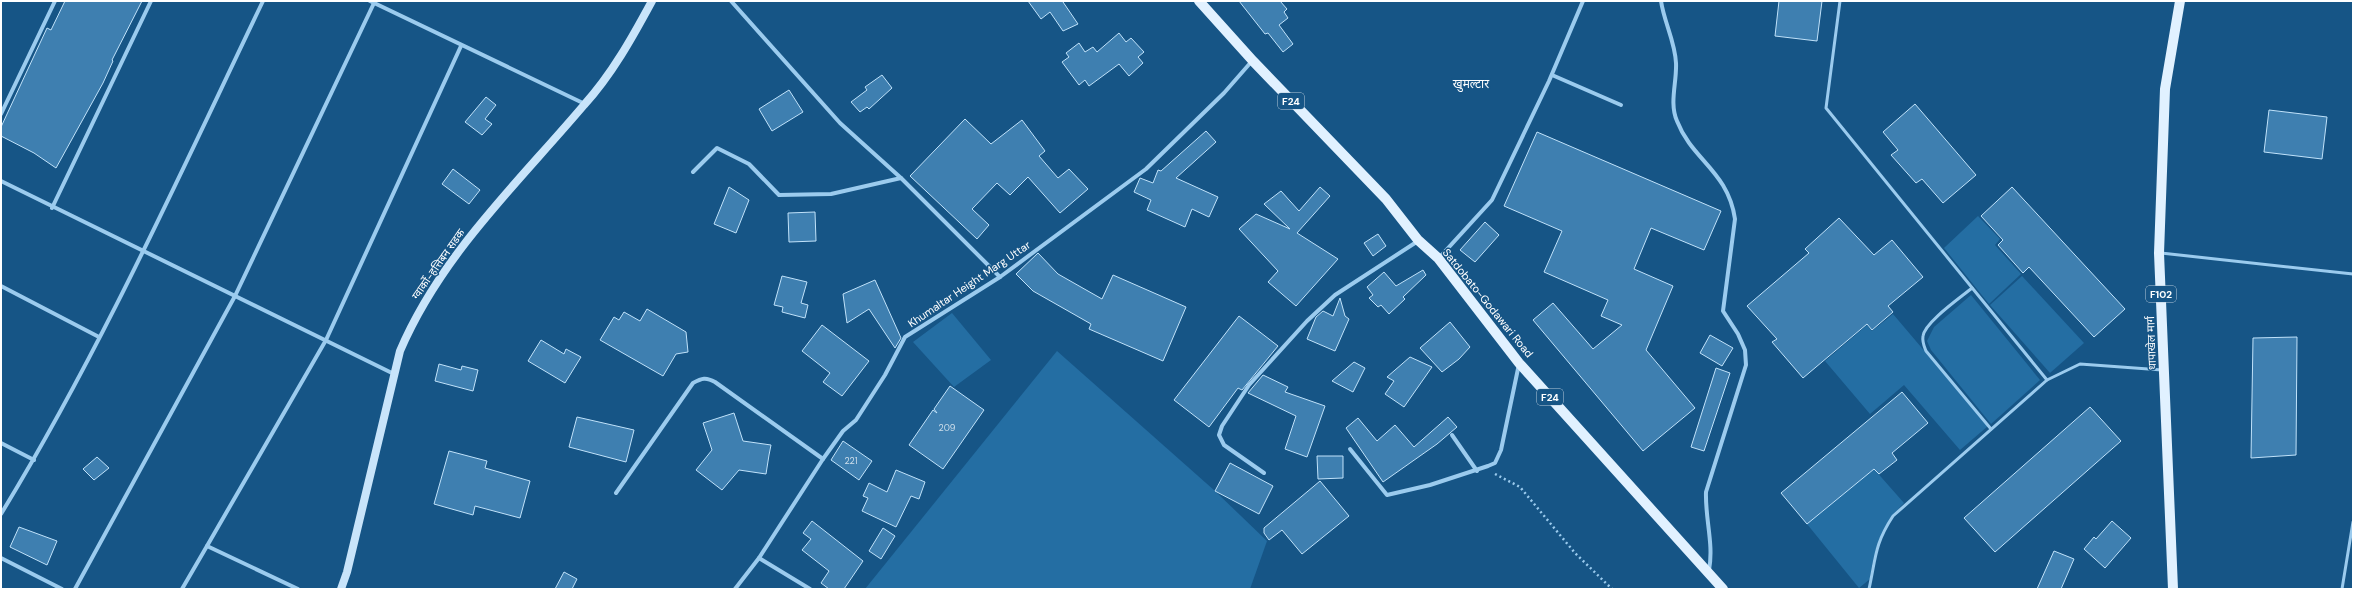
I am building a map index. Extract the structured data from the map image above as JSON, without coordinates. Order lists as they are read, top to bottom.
{
  "streets": {
    "main road": [
      "F24",
      "ग्वार्को-हत्तिबन सडक",
      "F102",
      "Satdobato-Godawari Road",
      "धापाखेल मार्ग"
    ],
    "street": ["Khumaltar Height Marg Uttar"]
  },
  "crossings": [
    ["Khumaltar Height Marg Uttar", "Satdobato-Godawari Road"]
  ],
  "districts": ["खुमल्टार"],
  "house_numbers": ["209", "221"]
}
